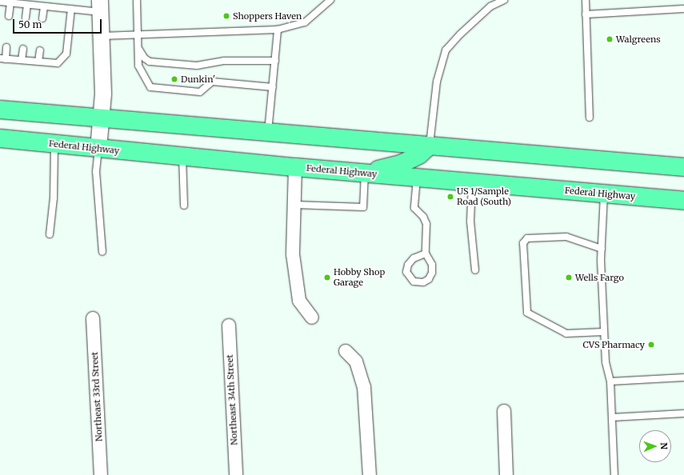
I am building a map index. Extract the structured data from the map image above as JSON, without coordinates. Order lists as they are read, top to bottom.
{
  "streets": {
    "main road": ["Federal Highway"],
    "street": ["Northeast 33rd Street", "Northeast 34th Street"]
  },
  "places": [
    "Shoppers Haven",
    "Walgreens",
    "Dunkin'",
    "US 1/Sample Road (South)",
    "Hobby Shop Garage",
    "Wells Fargo",
    "CVS Pharmacy"
  ],
  "scale_bar": "50 m",
  "north": "right"
}
